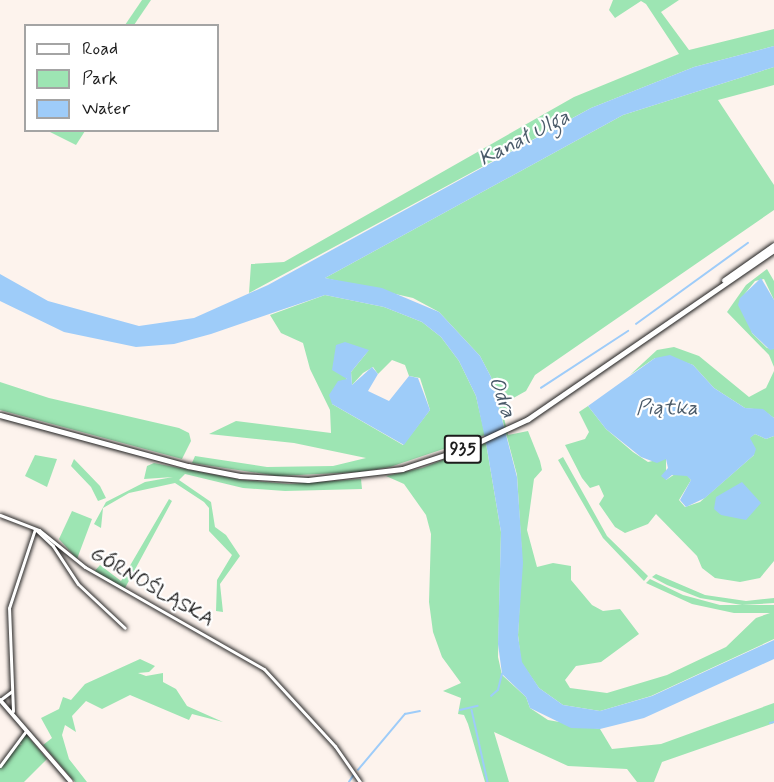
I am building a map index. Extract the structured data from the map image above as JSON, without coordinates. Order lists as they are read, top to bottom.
{
  "streets": {
    "main road": ["935"],
    "street": ["GÓRNOŚLĄSKA"]
  },
  "water": ["Kanał Ulga", "Odra", "Piątka"],
  "legend": ["Road", "Park", "Water"]
}
